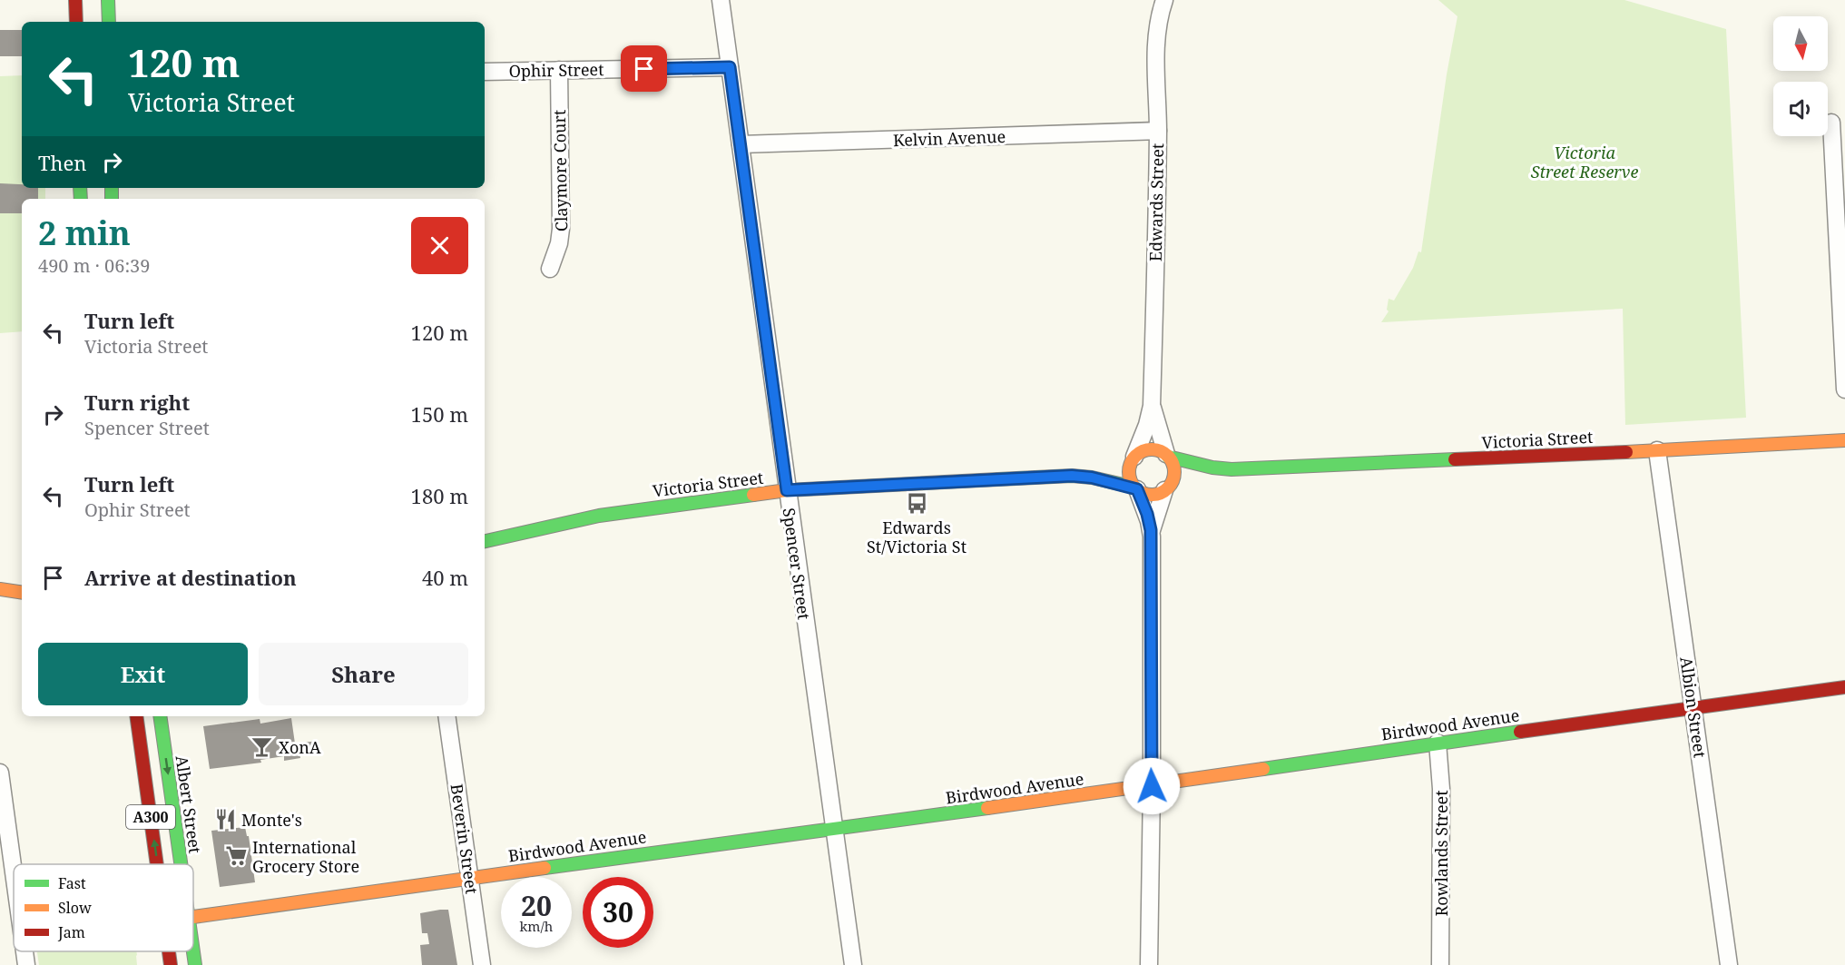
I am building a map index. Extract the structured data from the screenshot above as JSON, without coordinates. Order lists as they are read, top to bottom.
{
  "streets": {
    "main road": [
      "Victoria Street",
      "Birdwood Avenue",
      "Albert Street",
      "A300"
    ],
    "street": [
      "Ophir Street",
      "Kelvin Avenue",
      "Claymore Court",
      "Edwards Street",
      "Spencer Street",
      "Albion Street",
      "Beverin Street",
      "Rowlands Street"
    ]
  },
  "crossings": [
    ["Ophir Street", "Claymore Court"],
    ["Ophir Street", "Spencer Street"],
    ["Kelvin Avenue", "Edwards Street"],
    ["Kelvin Avenue", "Spencer Street"],
    ["Edwards Street", "Victoria Street"],
    ["Victoria Street", "Spencer Street"],
    ["Victoria Street", "Albion Street"],
    ["Spencer Street", "Birdwood Avenue"],
    ["Albion Street", "Birdwood Avenue"],
    ["Birdwood Avenue", "Beverin Street"],
    ["Birdwood Avenue", "Rowlands Street"]
  ],
  "parks": ["Victoria Street Reserve"],
  "places": {
    "bus stop": ["Edwards St/Victoria St"],
    "bar": ["XonA"],
    "restaurant": ["Monte's"],
    "supermarket": ["International Grocery Store"]
  },
  "legend": ["Fast", "Slow", "Jam"],
  "north": "bottom",
  "page": {
    "turn": ["120 m", "Victoria Street"],
    "then": "Then",
    "heading": ["2 min", "490 m · 06:39"],
    "list": [
      {
        "name": "Turn left",
        "note": "Victoria Street",
        "value": "120 m"
      },
      {
        "name": "Turn right",
        "note": "Spencer Street",
        "value": "150 m"
      },
      {
        "name": "Turn left",
        "note": "Ophir Street",
        "value": "180 m"
      },
      {
        "name": "Arrive at destination",
        "value": "40 m"
      }
    ],
    "buttons": ["Exit", "Share"],
    "speed": "20 km/h",
    "limit": "30"
  }
}
